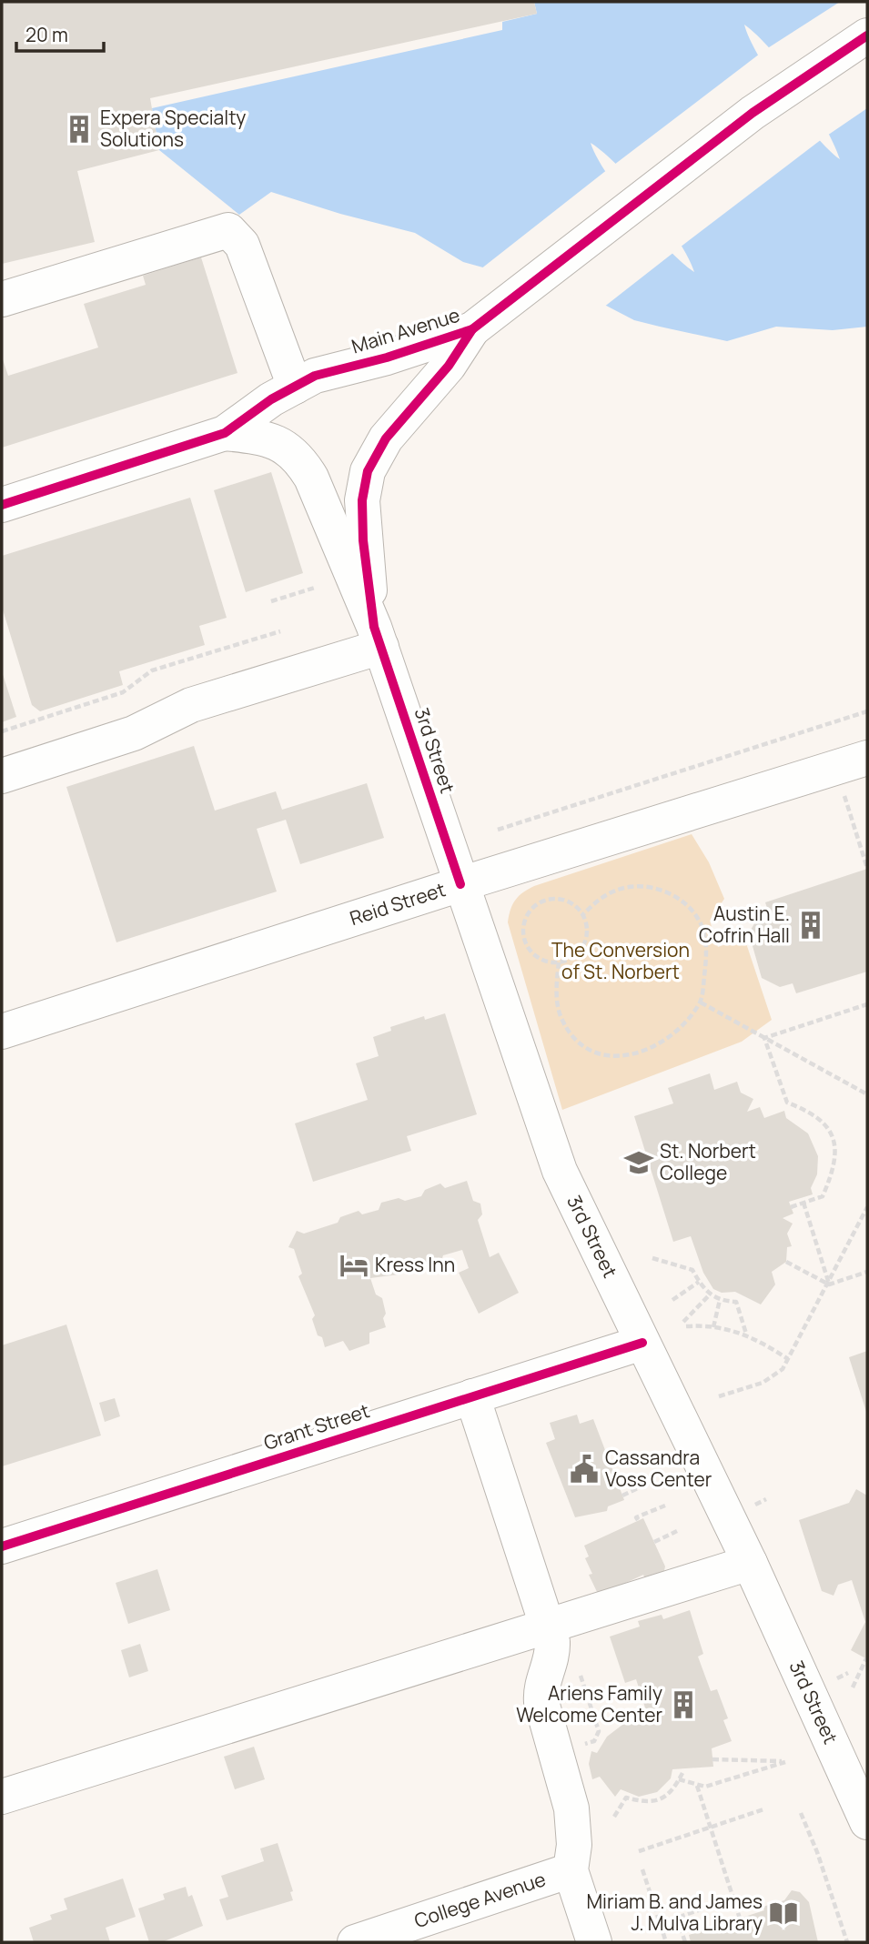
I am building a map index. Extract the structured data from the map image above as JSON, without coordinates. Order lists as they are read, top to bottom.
{
  "streets": {
    "main road": [
      "Main Avenue",
      "3rd Street",
      "Reid Street",
      "Grant Street",
      "College Avenue"
    ]
  },
  "crossings": [
    ["3rd Street", "Reid Street"],
    ["3rd Street", "Grant Street"]
  ],
  "parks": ["The Conversion of St. Norbert"],
  "places": {
    "building": ["Expera Specialty Solutions", "Austin E. Cofrin Hall", "Ariens Family Welcome Center"],
    "school or university": ["St. Norbert College"],
    "hotel": ["Kress Inn"],
    "public building": ["Cassandra Voss Center"],
    "library": ["Miriam B. and James J. Mulva Library"]
  },
  "scale_bar": "20 m"
}
